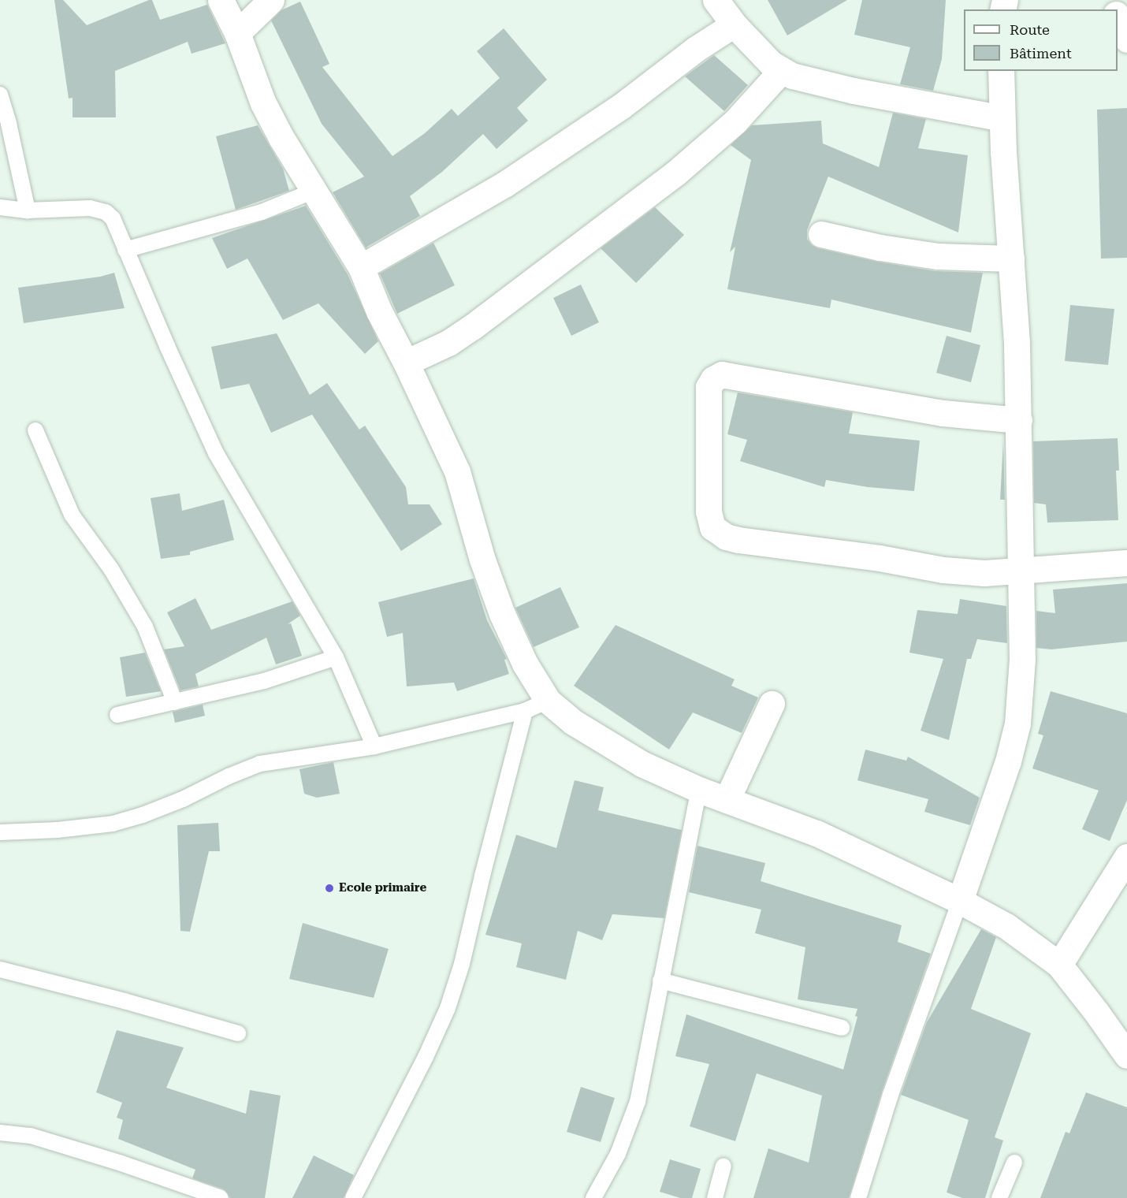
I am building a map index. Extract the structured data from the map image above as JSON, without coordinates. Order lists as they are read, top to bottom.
{
  "places": ["Ecole primaire"],
  "legend": ["Route", "Bâtiment"]
}
